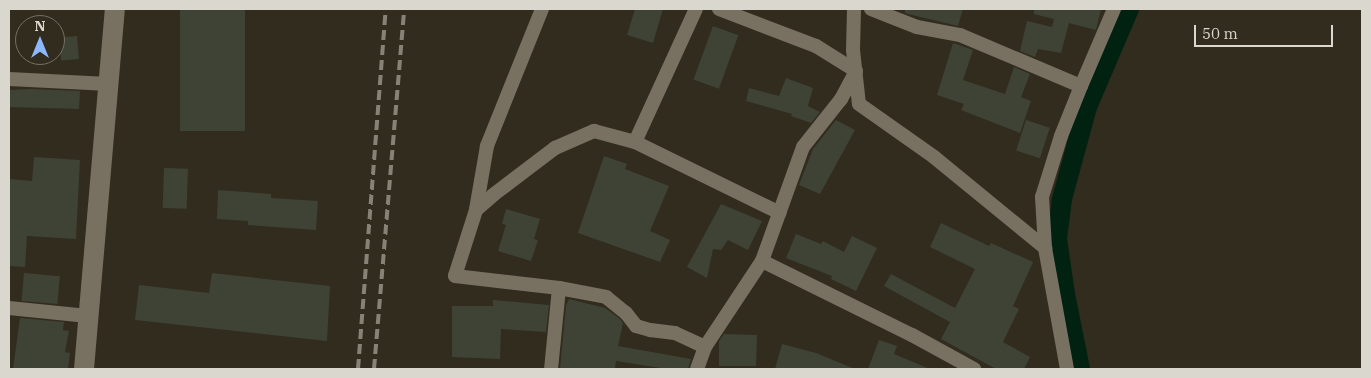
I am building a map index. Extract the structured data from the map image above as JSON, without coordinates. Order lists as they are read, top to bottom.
{
  "scale_bar": "50 m",
  "north": "top"
}
